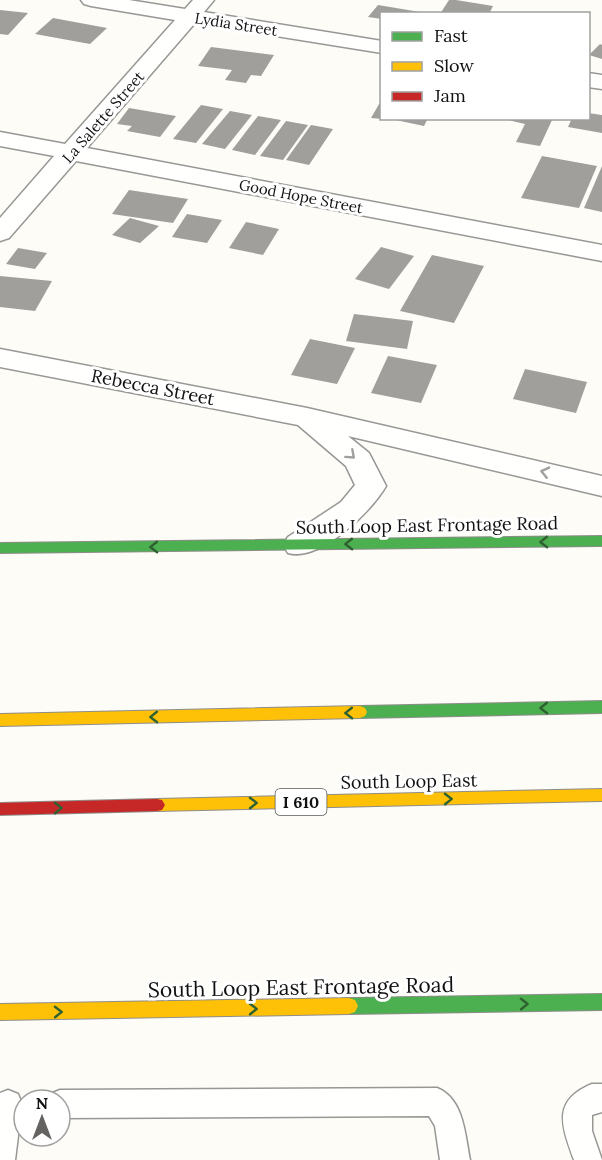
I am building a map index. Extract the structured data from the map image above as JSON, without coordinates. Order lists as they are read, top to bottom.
{
  "streets": {
    "main road": ["South Loop East Frontage Road", "South Loop East", "I 610"],
    "street": [
      "Lydia Street",
      "La Salette Street",
      "Good Hope Street",
      "Rebecca Street"
    ]
  },
  "crossings": [
    ["Lydia Street", "La Salette Street"],
    ["La Salette Street", "Good Hope Street"],
    ["Rebecca Street", "South Loop East Frontage Road"]
  ],
  "legend": ["Fast", "Slow", "Jam"],
  "north": "top"
}
